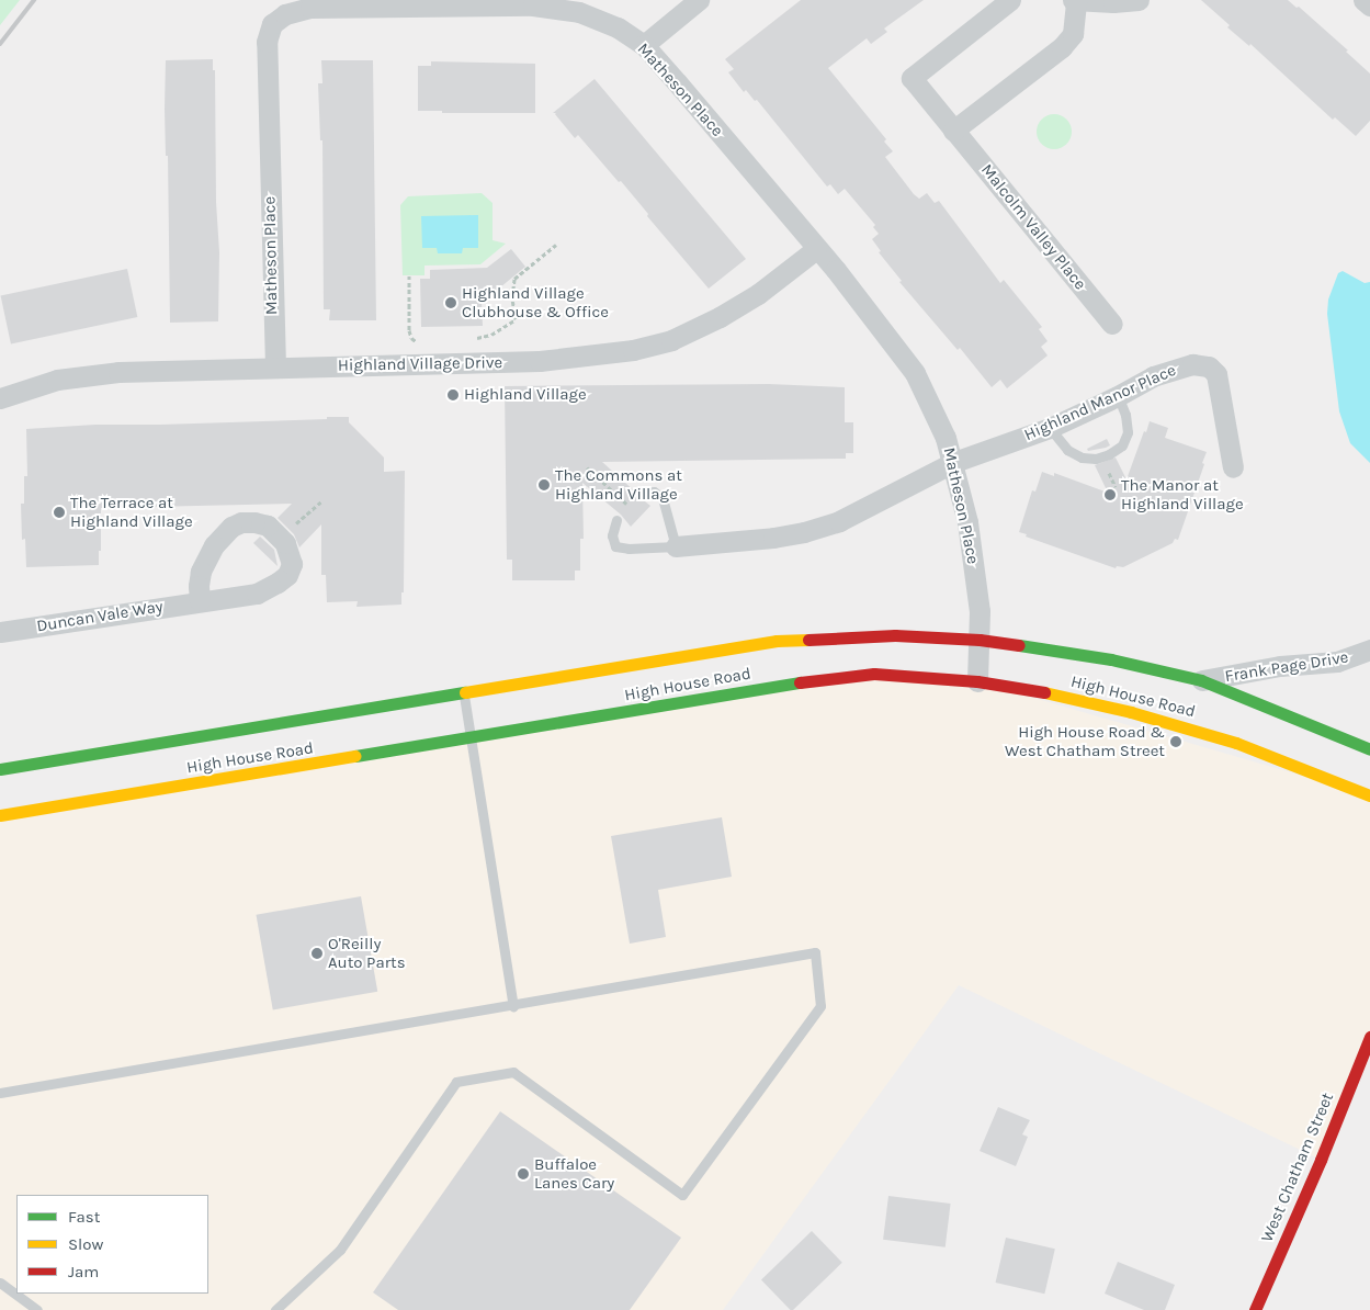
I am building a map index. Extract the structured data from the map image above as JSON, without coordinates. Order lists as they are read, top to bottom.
{
  "streets": {
    "main road": ["High House Road", "West Chatham Street"],
    "street": [
      "Matheson Place",
      "Malcolm Valley Place",
      "Highland Village Drive",
      "Highland Manor Place",
      "Duncan Vale Way",
      "Frank Page Drive"
    ]
  },
  "crossings": [
    ["Matheson Place", "Highland Village Drive"],
    ["Matheson Place", "Highland Manor Place"],
    ["Matheson Place", "High House Road"],
    ["Frank Page Drive", "High House Road"]
  ],
  "places": [
    "Highland Village Clubhouse & Office",
    "Highland Village",
    "The Commons at Highland Village",
    "The Manor at Highland Village",
    "The Terrace at Highland Village",
    "High House Road & West Chatham Street",
    "O'Reilly Auto Parts",
    "Buffaloe Lanes Cary"
  ],
  "legend": ["Fast", "Slow", "Jam"]
}
